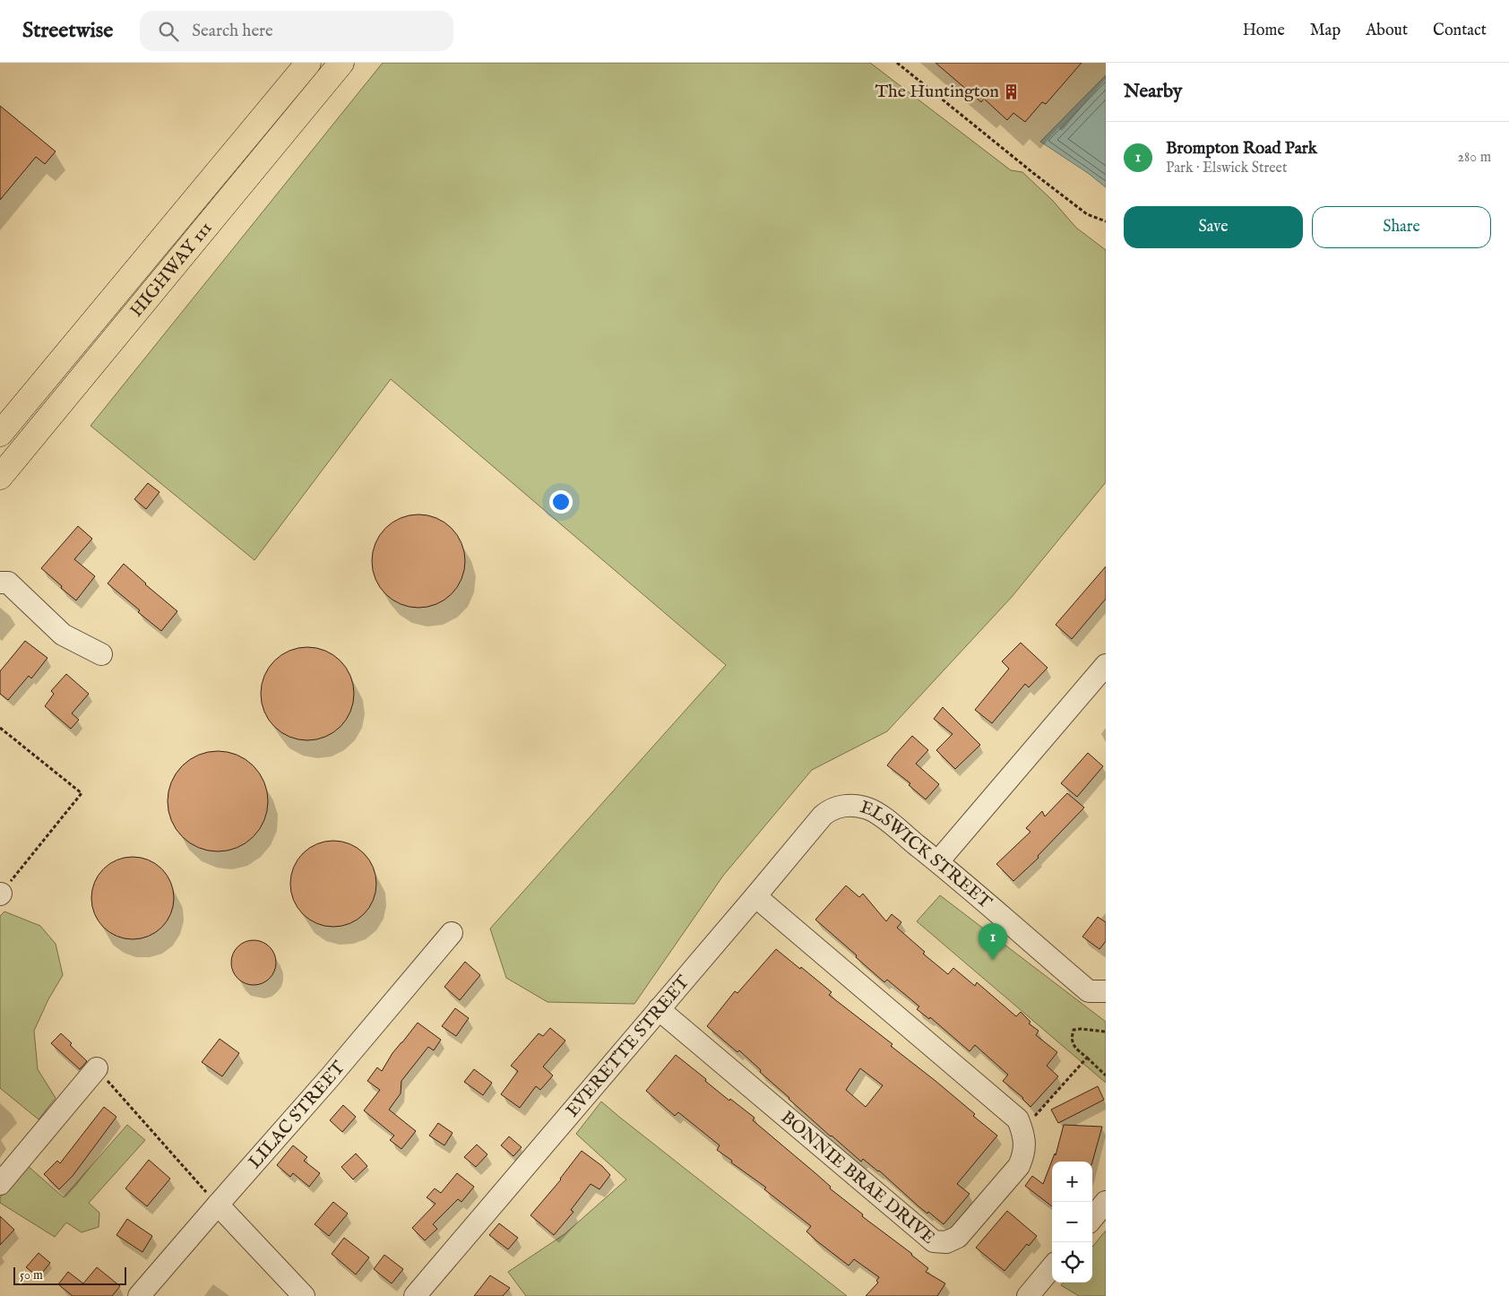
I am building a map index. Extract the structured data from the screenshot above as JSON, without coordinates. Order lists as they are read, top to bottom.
{
  "streets": {
    "highway": ["HIGHWAY 111"],
    "street": [
      "ELSWICK STREET",
      "EVERETTE STREET",
      "LILAC STREET",
      "BONNIE BRAE DRIVE"
    ]
  },
  "crossings": [
    ["ELSWICK STREET", "EVERETTE STREET"],
    ["EVERETTE STREET", "BONNIE BRAE DRIVE"]
  ],
  "places": {
    "building": ["The Huntington"]
  },
  "scale_bar": "50 m",
  "page": {
    "header": "Streetwise",
    "search": "Search here",
    "nav": [
      "Home",
      "Map",
      "About",
      "Contact"
    ],
    "heading": "Nearby",
    "list": [
      {
        "mark": "1",
        "name": "Brompton Road Park",
        "note": "Park · Elswick Street",
        "value": "280 m"
      }
    ],
    "buttons": ["Save", "Share"],
    "pins": "1",
    "map_buttons": ["+", "−"],
    "scale": "50 m"
  }
}
